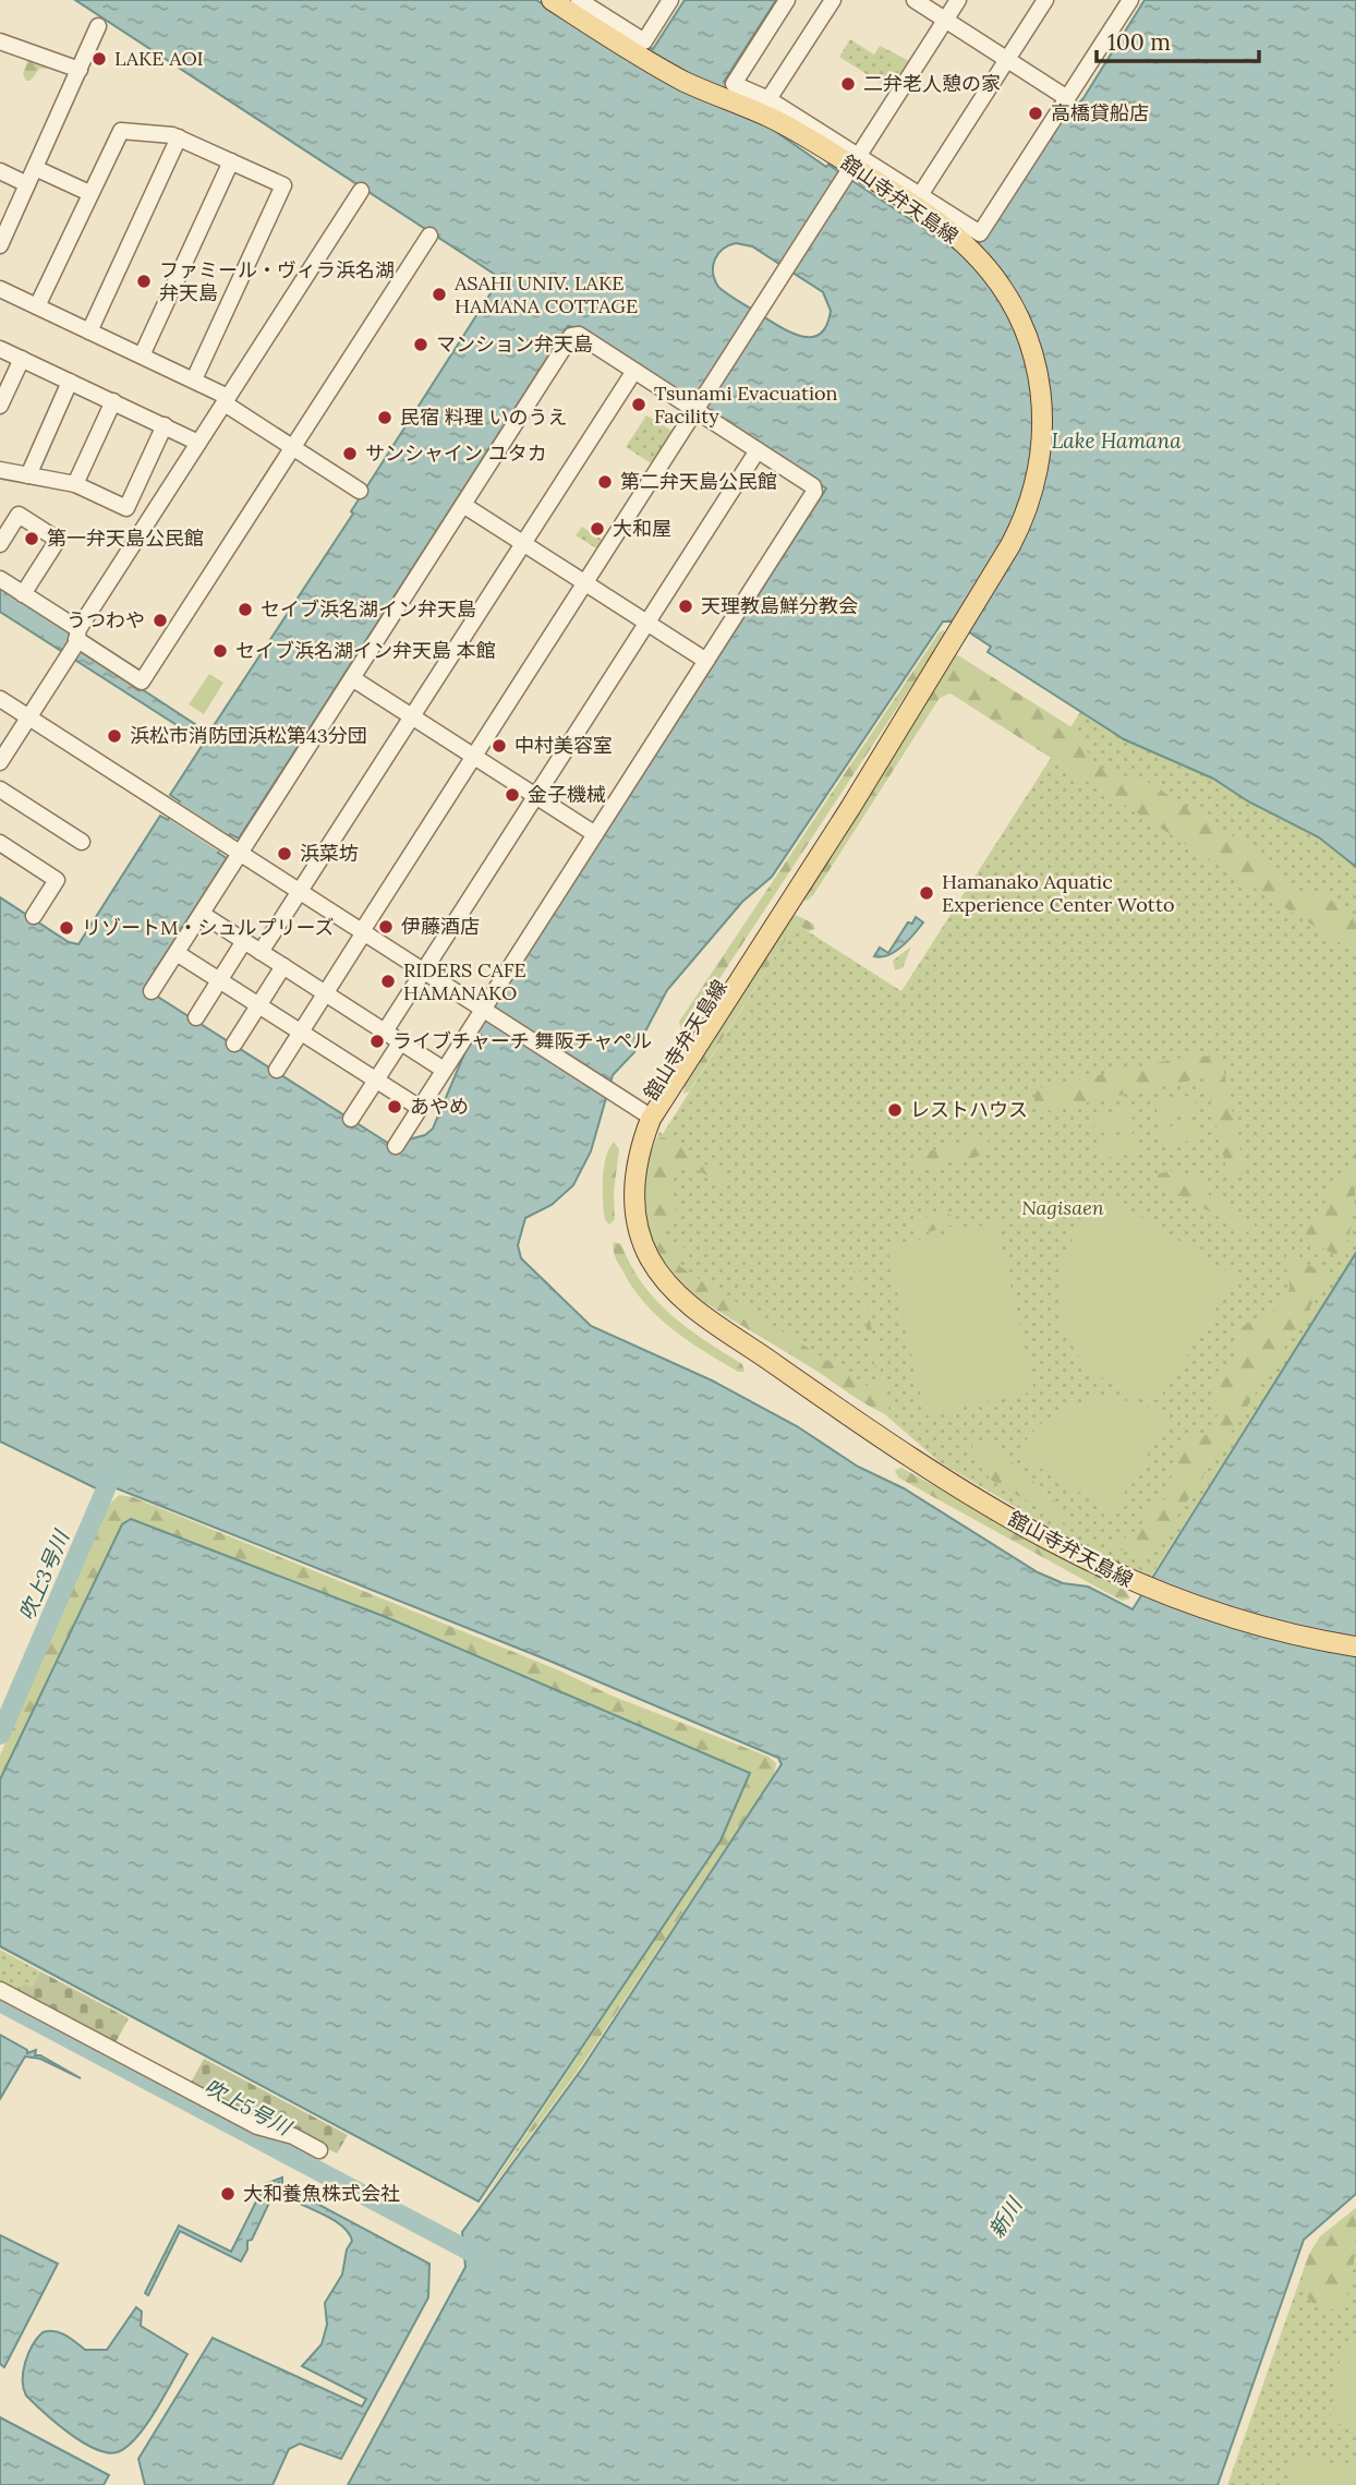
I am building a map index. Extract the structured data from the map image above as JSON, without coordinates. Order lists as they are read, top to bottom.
{
  "streets": {
    "main road": ["舘山寺弁天島線"]
  },
  "water": [
    "Lake Hamana",
    "吹上3号川",
    "吹上5号川",
    "新川"
  ],
  "parks": ["Nagisaen"],
  "places": [
    "LAKE AOI",
    "二弁老人憩の家",
    "高橋貸船店",
    "ファミール・ヴィラ浜名湖 弁天島",
    "ASAHI UNIV. LAKE HAMANA COTTAGE",
    "マンション弁天島",
    "Tsunami Evacuation Facility",
    "民宿 料理 いのうえ",
    "サンシャイン ユタカ",
    "第二弁天島公民館",
    "大和屋",
    "第一弁天島公民館",
    "天理教島鮮分教会",
    "セイブ浜名湖イン弁天島",
    "うつわや",
    "セイブ浜名湖イン弁天島 本館",
    "浜松市消防団浜松第43分団",
    "中村美容室",
    "金子機械",
    "浜菜坊",
    "Hamanako Aquatic Experience Center Wotto",
    "伊藤酒店",
    "リゾートM・シュルプリーズ",
    "RIDERS CAFE HAMANAKO",
    "ライブチャーチ 舞阪チャペル",
    "あやめ",
    "レストハウス",
    "大和養魚株式会社"
  ],
  "scale_bar": "100 m"
}
